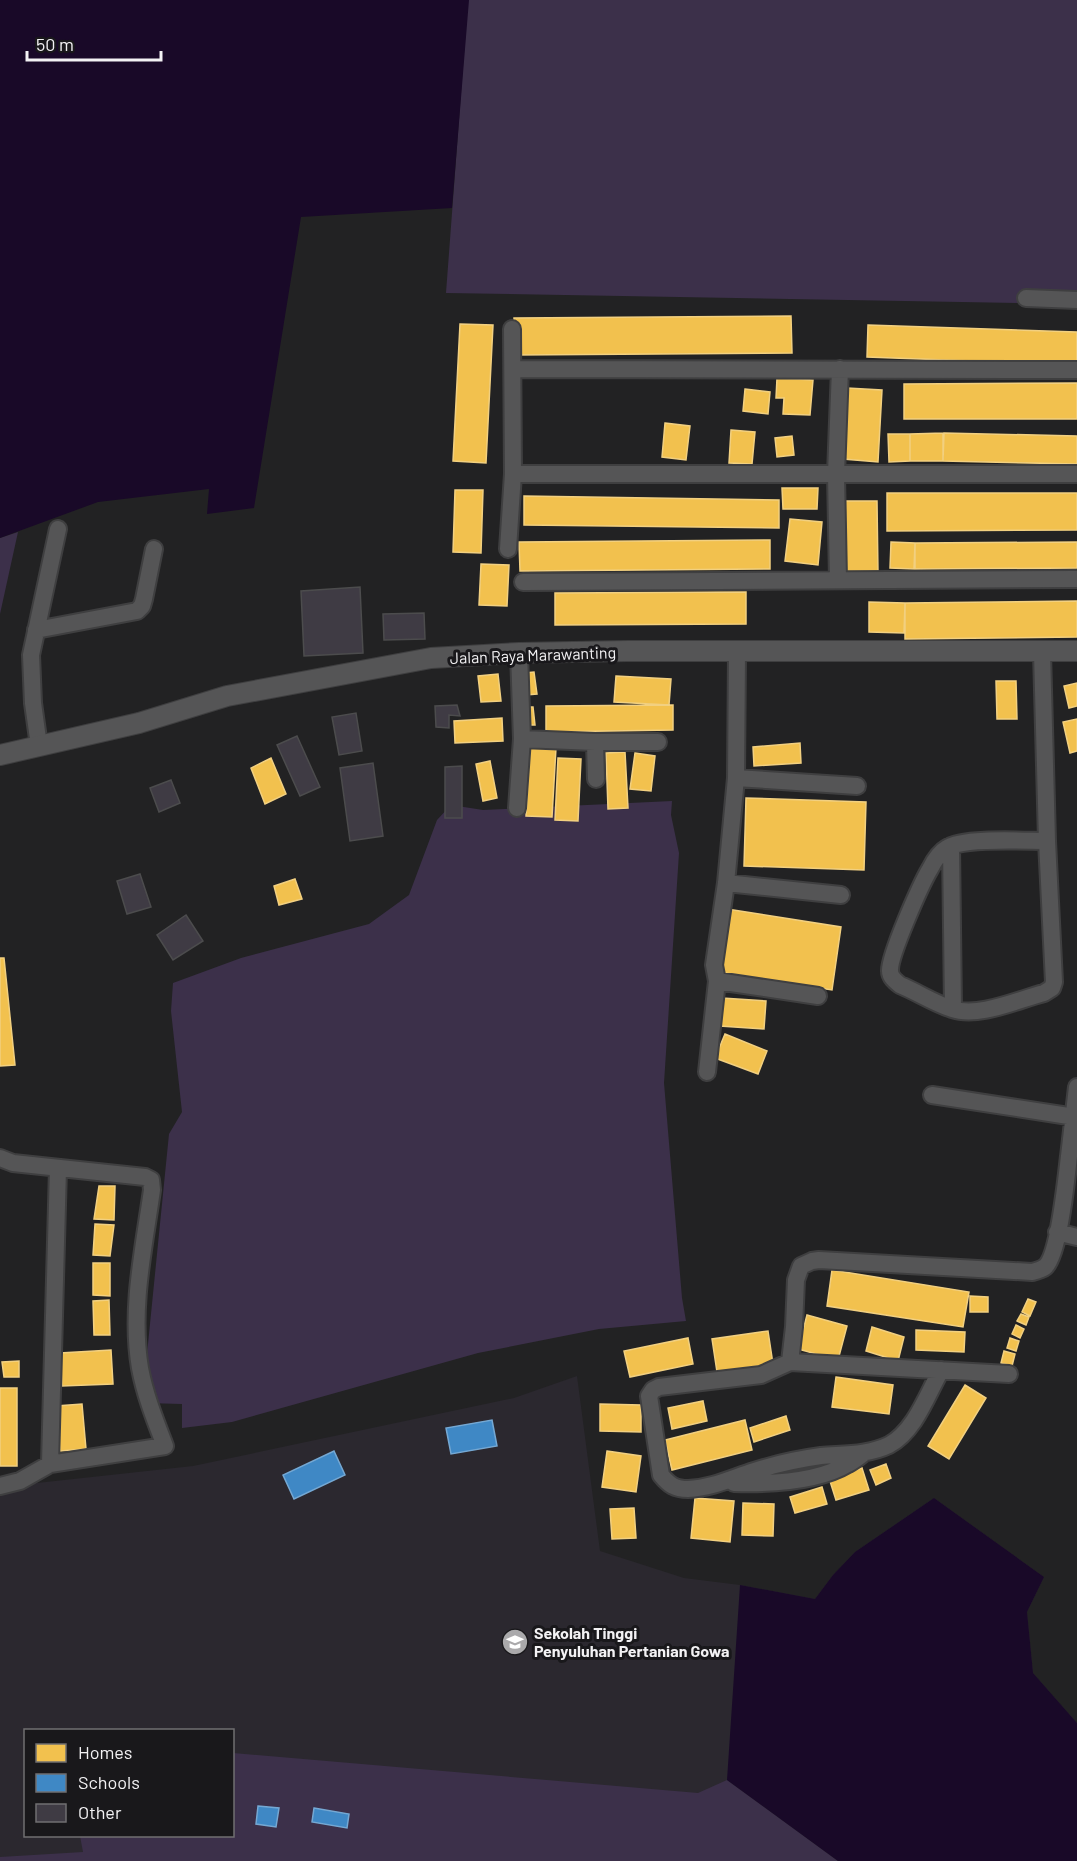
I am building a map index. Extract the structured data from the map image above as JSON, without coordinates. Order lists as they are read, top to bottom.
{
  "streets": {
    "street": ["Jalan Raya Marawanting"]
  },
  "places": {
    "school or university": ["Sekolah Tinggi Penyuluhan Pertanian Gowa"]
  },
  "legend": ["Homes", "Schools", "Other"],
  "scale_bar": "50 m"
}
